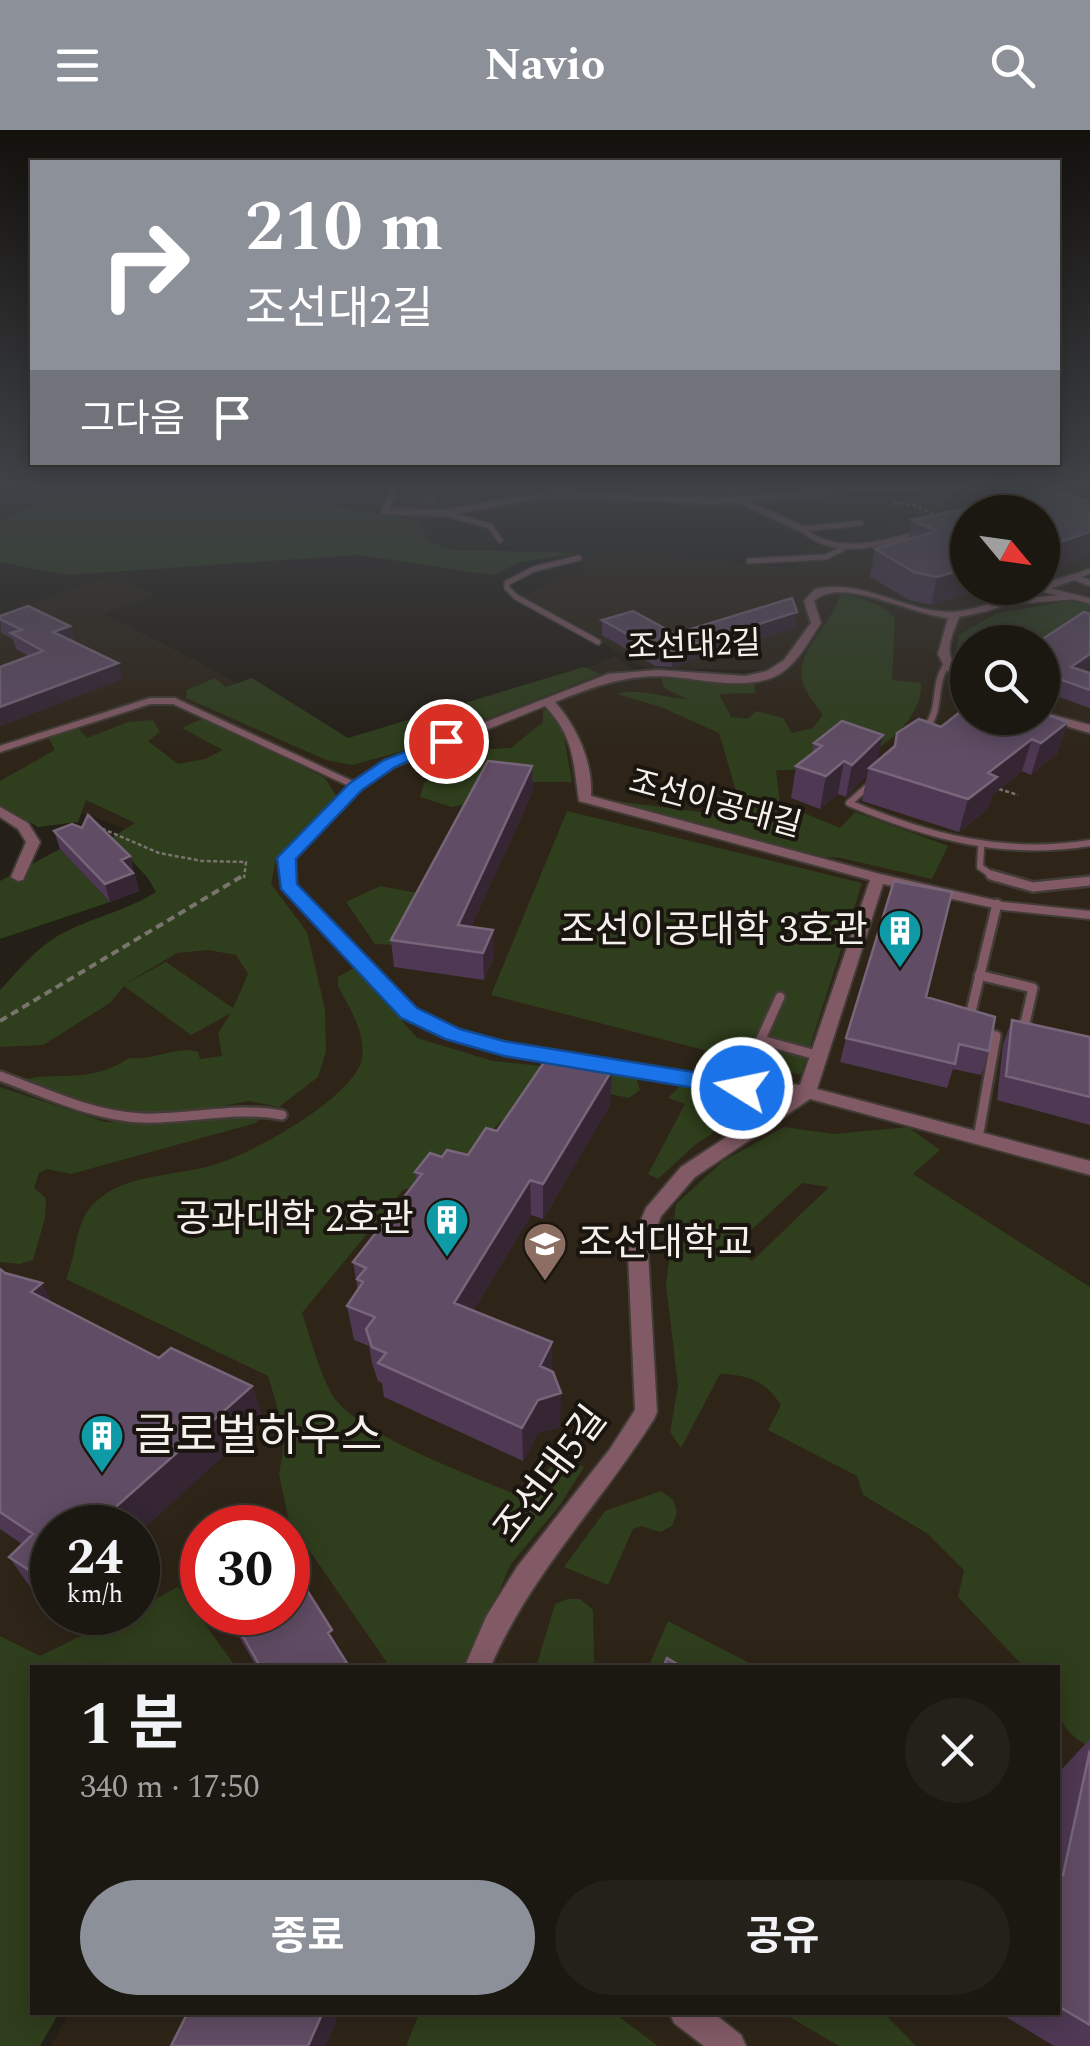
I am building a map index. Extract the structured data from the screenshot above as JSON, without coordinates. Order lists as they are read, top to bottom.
{
  "streets": {
    "street": ["조선대2길", "조선이공대길", "조선대5길"]
  },
  "crossings": [
    ["조선대2길", "조선이공대길"],
    ["조선대2길", "조선대5길"]
  ],
  "places": {
    "building": ["조선이공대학 3호관", "공과대학 2호관", "글로벌하우스"],
    "school or university": ["조선대학교"]
  },
  "north": "bottom right",
  "page": {
    "header": "Navio",
    "turn": ["210 m", "조선대2길"],
    "then": "그다음",
    "speed": "24 km/h",
    "limit": "30",
    "heading": ["1 분", "340 m · 17:50"],
    "buttons": ["종료", "공유"]
  }
}
